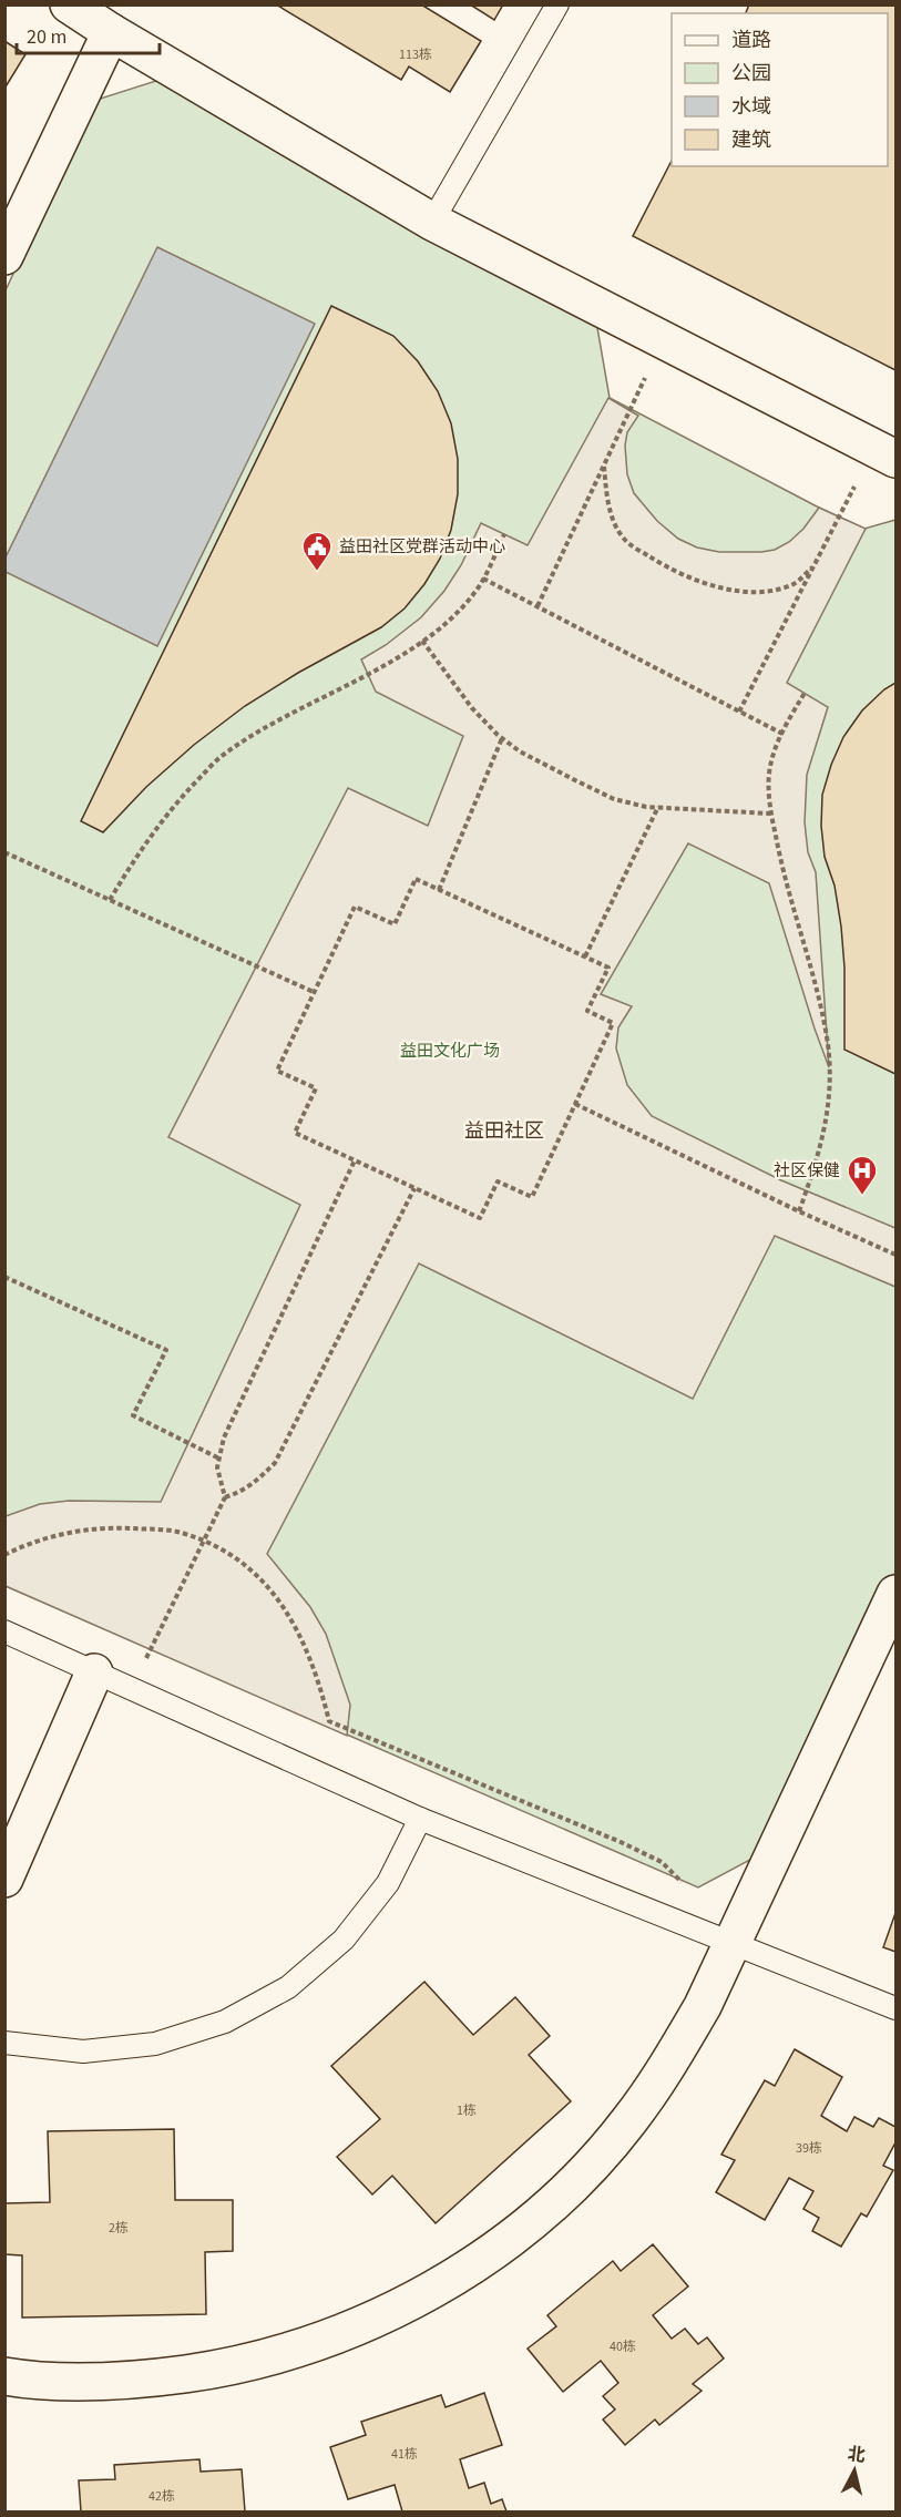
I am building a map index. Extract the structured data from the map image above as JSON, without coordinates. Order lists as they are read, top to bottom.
{
  "districts": ["益田社区"],
  "parks": ["益田文化广场"],
  "places": {
    "public building": ["益田社区党群活动中心"],
    "hospital": ["社区保健"]
  },
  "house_numbers": [
    "113栋",
    "1栋",
    "39栋",
    "2栋",
    "40栋",
    "41栋",
    "42栋"
  ],
  "legend": [
    "道路",
    "公园",
    "水域",
    "建筑"
  ],
  "scale_bar": "20 m",
  "north": "top"
}
